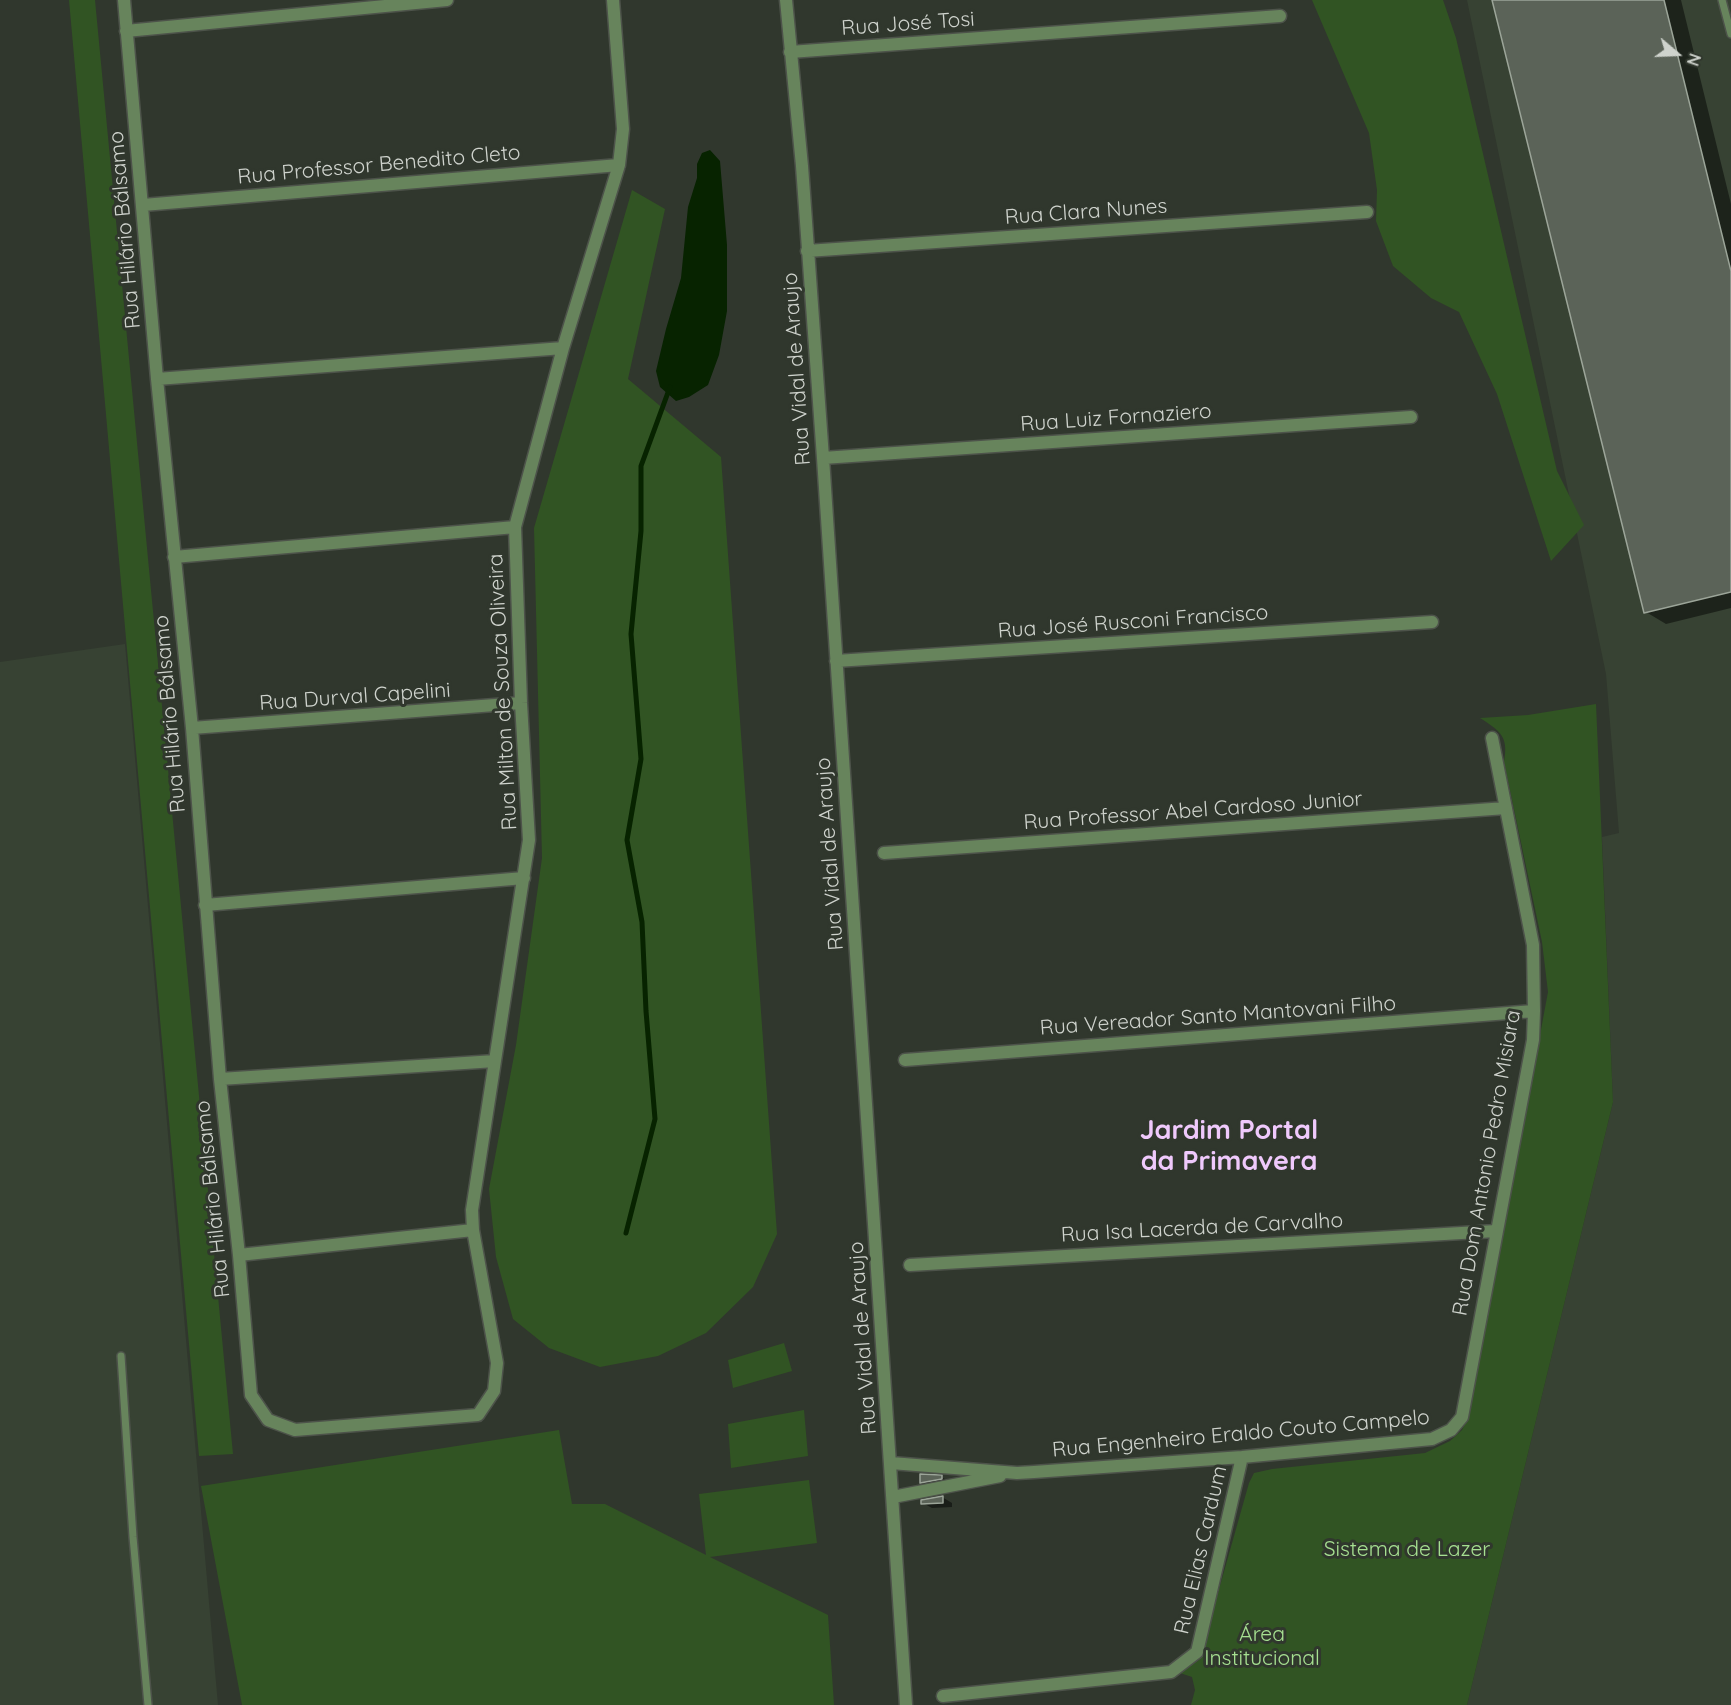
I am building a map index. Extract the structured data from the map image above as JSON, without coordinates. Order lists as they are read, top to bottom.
{
  "streets": {
    "street": [
      "Rua José Tosi",
      "Rua Professor Benedito Cleto",
      "Rua Clara Nunes",
      "Rua Hilário Bálsamo",
      "Rua Vidal de Araujo",
      "Rua Luiz Fornaziero",
      "Rua José Rusconi Francisco",
      "Rua Milton de Souza Oliveira",
      "Rua Durval Capelini",
      "Rua Professor Abel Cardoso Junior",
      "Rua Vereador Santo Mantovani Filho",
      "Rua Dom Antonio Pedro Misiara",
      "Rua Isa Lacerda de Carvalho",
      "Rua Engenheiro Eraldo Couto Campelo",
      "Rua Elias Cardum"
    ]
  },
  "crossings": [
    ["Rua José Tosi", "Rua Vidal de Araujo"],
    ["Rua Professor Benedito Cleto", "Rua Hilário Bálsamo"],
    ["Rua Professor Benedito Cleto", "Rua Milton de Souza Oliveira"],
    ["Rua Clara Nunes", "Rua Vidal de Araujo"],
    ["Rua Hilário Bálsamo", "Rua Milton de Souza Oliveira"],
    ["Rua Hilário Bálsamo", "Rua Durval Capelini"],
    ["Rua Vidal de Araujo", "Rua Luiz Fornaziero"],
    ["Rua Vidal de Araujo", "Rua José Rusconi Francisco"],
    ["Rua Vidal de Araujo", "Rua Engenheiro Eraldo Couto Campelo"],
    ["Rua Milton de Souza Oliveira", "Rua Durval Capelini"],
    ["Rua Professor Abel Cardoso Junior", "Rua Dom Antonio Pedro Misiara"],
    ["Rua Vereador Santo Mantovani Filho", "Rua Dom Antonio Pedro Misiara"],
    ["Rua Dom Antonio Pedro Misiara", "Rua Isa Lacerda de Carvalho"],
    ["Rua Dom Antonio Pedro Misiara", "Rua Engenheiro Eraldo Couto Campelo"],
    ["Rua Engenheiro Eraldo Couto Campelo", "Rua Elias Cardum"]
  ],
  "districts": ["Jardim Portal da Primavera"],
  "parks": ["Sistema de Lazer", "Área Institucional"],
  "north": "right"
}
